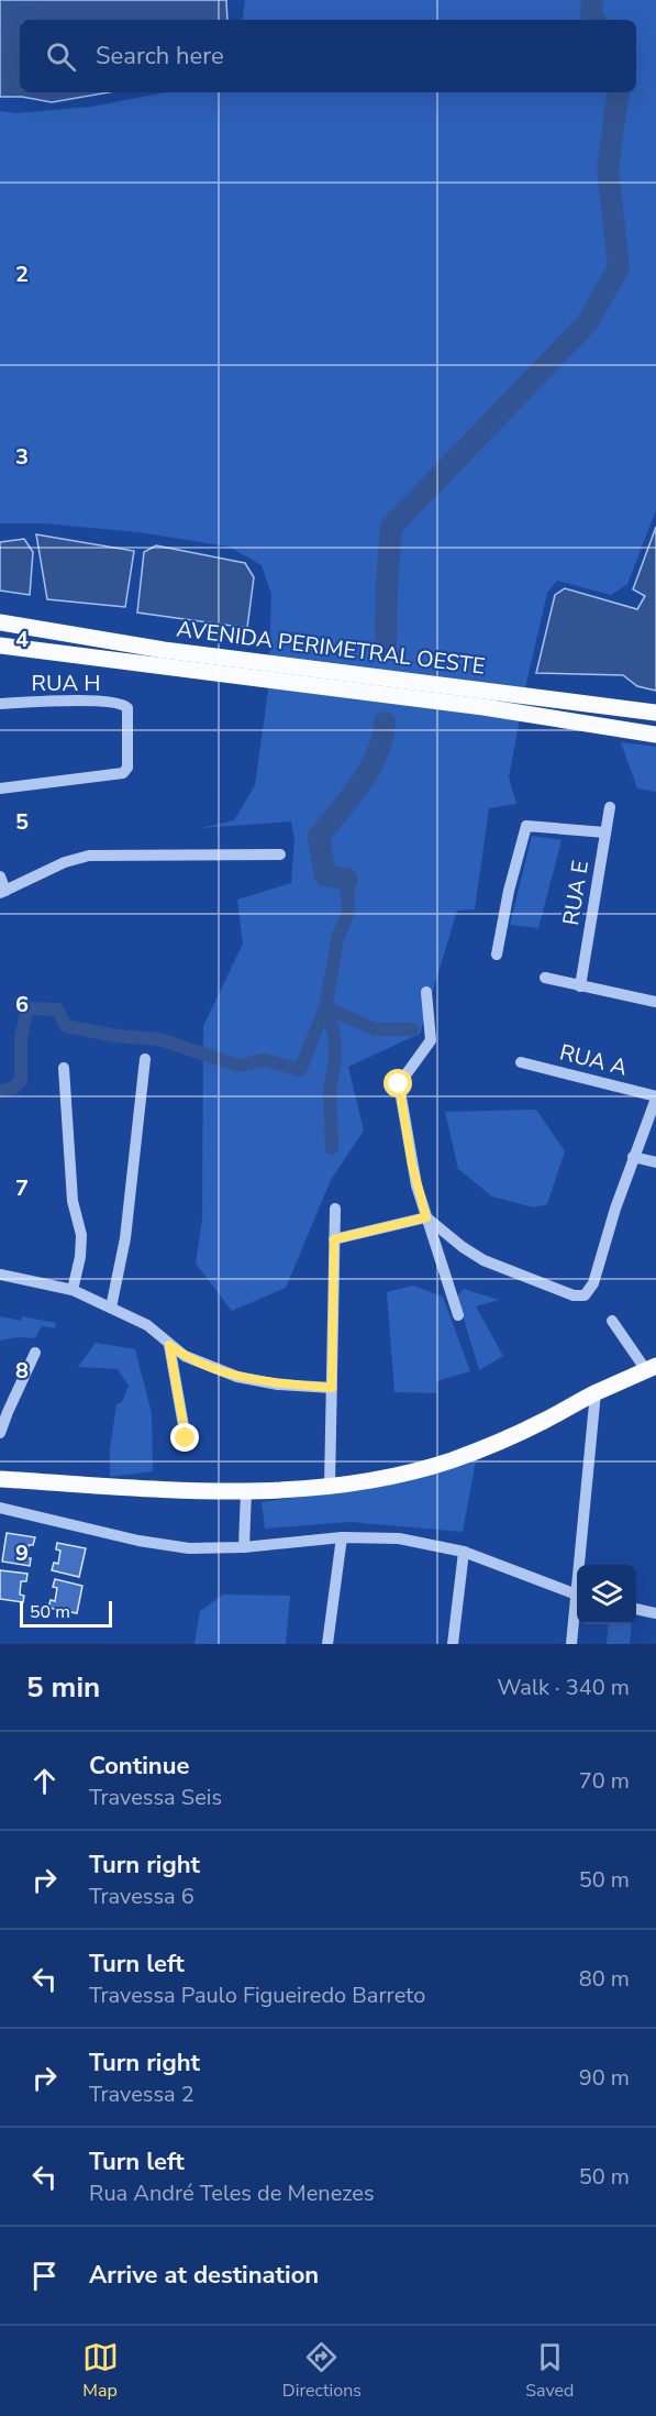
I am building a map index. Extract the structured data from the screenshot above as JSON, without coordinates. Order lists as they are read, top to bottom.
{
  "streets": {
    "main road": ["AVENIDA PERIMETRAL OESTE"],
    "street": ["RUA H", "RUA E", "RUA A"]
  },
  "scale_bar": "50 m",
  "page": {
    "search": "Search here",
    "scale": "50 m",
    "heading": ["5 min", "Walk · 340 m"],
    "list": [
      ["Continue", "Travessa Seis", "70 m"],
      ["Turn right", "Travessa 6", "50 m"],
      ["Turn left", "Travessa Paulo Figueiredo Barreto", "80 m"],
      ["Turn right", "Travessa 2", "90 m"],
      ["Turn left", "Rua André Teles de Menezes", "50 m"],
      "Arrive at destination"
    ],
    "nav": ["Map", "Directions", "Saved"]
  },
  "grid": {
    "rows": [
      "2",
      "3",
      "4",
      "5",
      "6",
      "7",
      "8",
      "9"
    ]
  }
}
